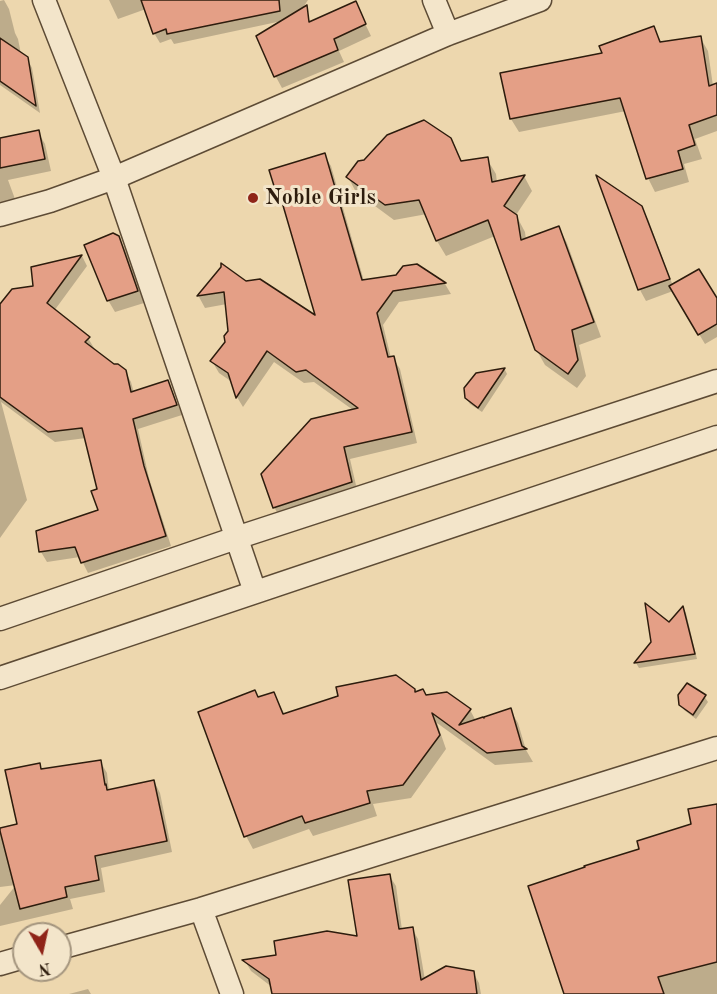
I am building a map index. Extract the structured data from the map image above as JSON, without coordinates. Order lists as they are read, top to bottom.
{
  "places": ["Noble Girls"],
  "north": "bottom"
}
